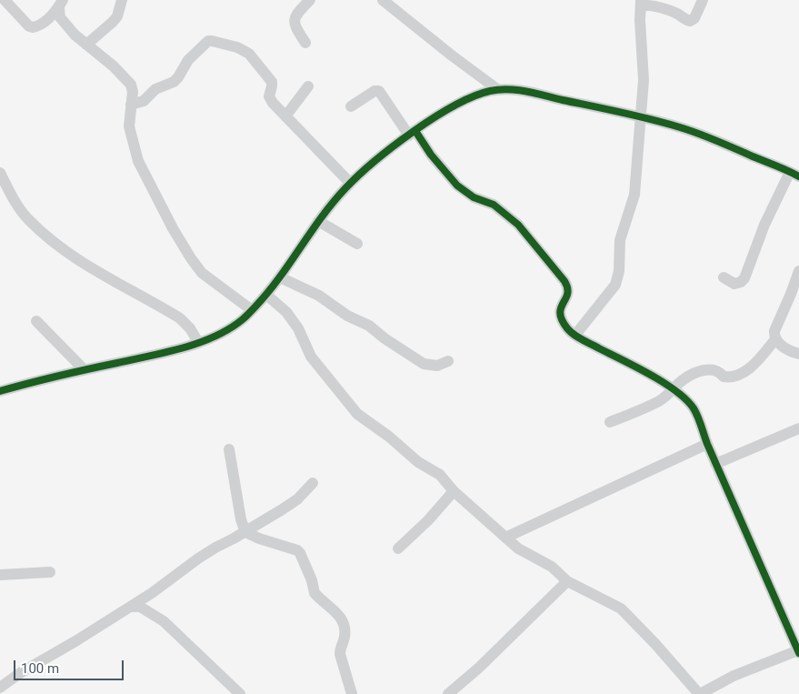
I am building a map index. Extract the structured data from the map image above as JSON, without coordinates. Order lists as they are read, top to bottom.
{
  "scale_bar": "100 m"
}
